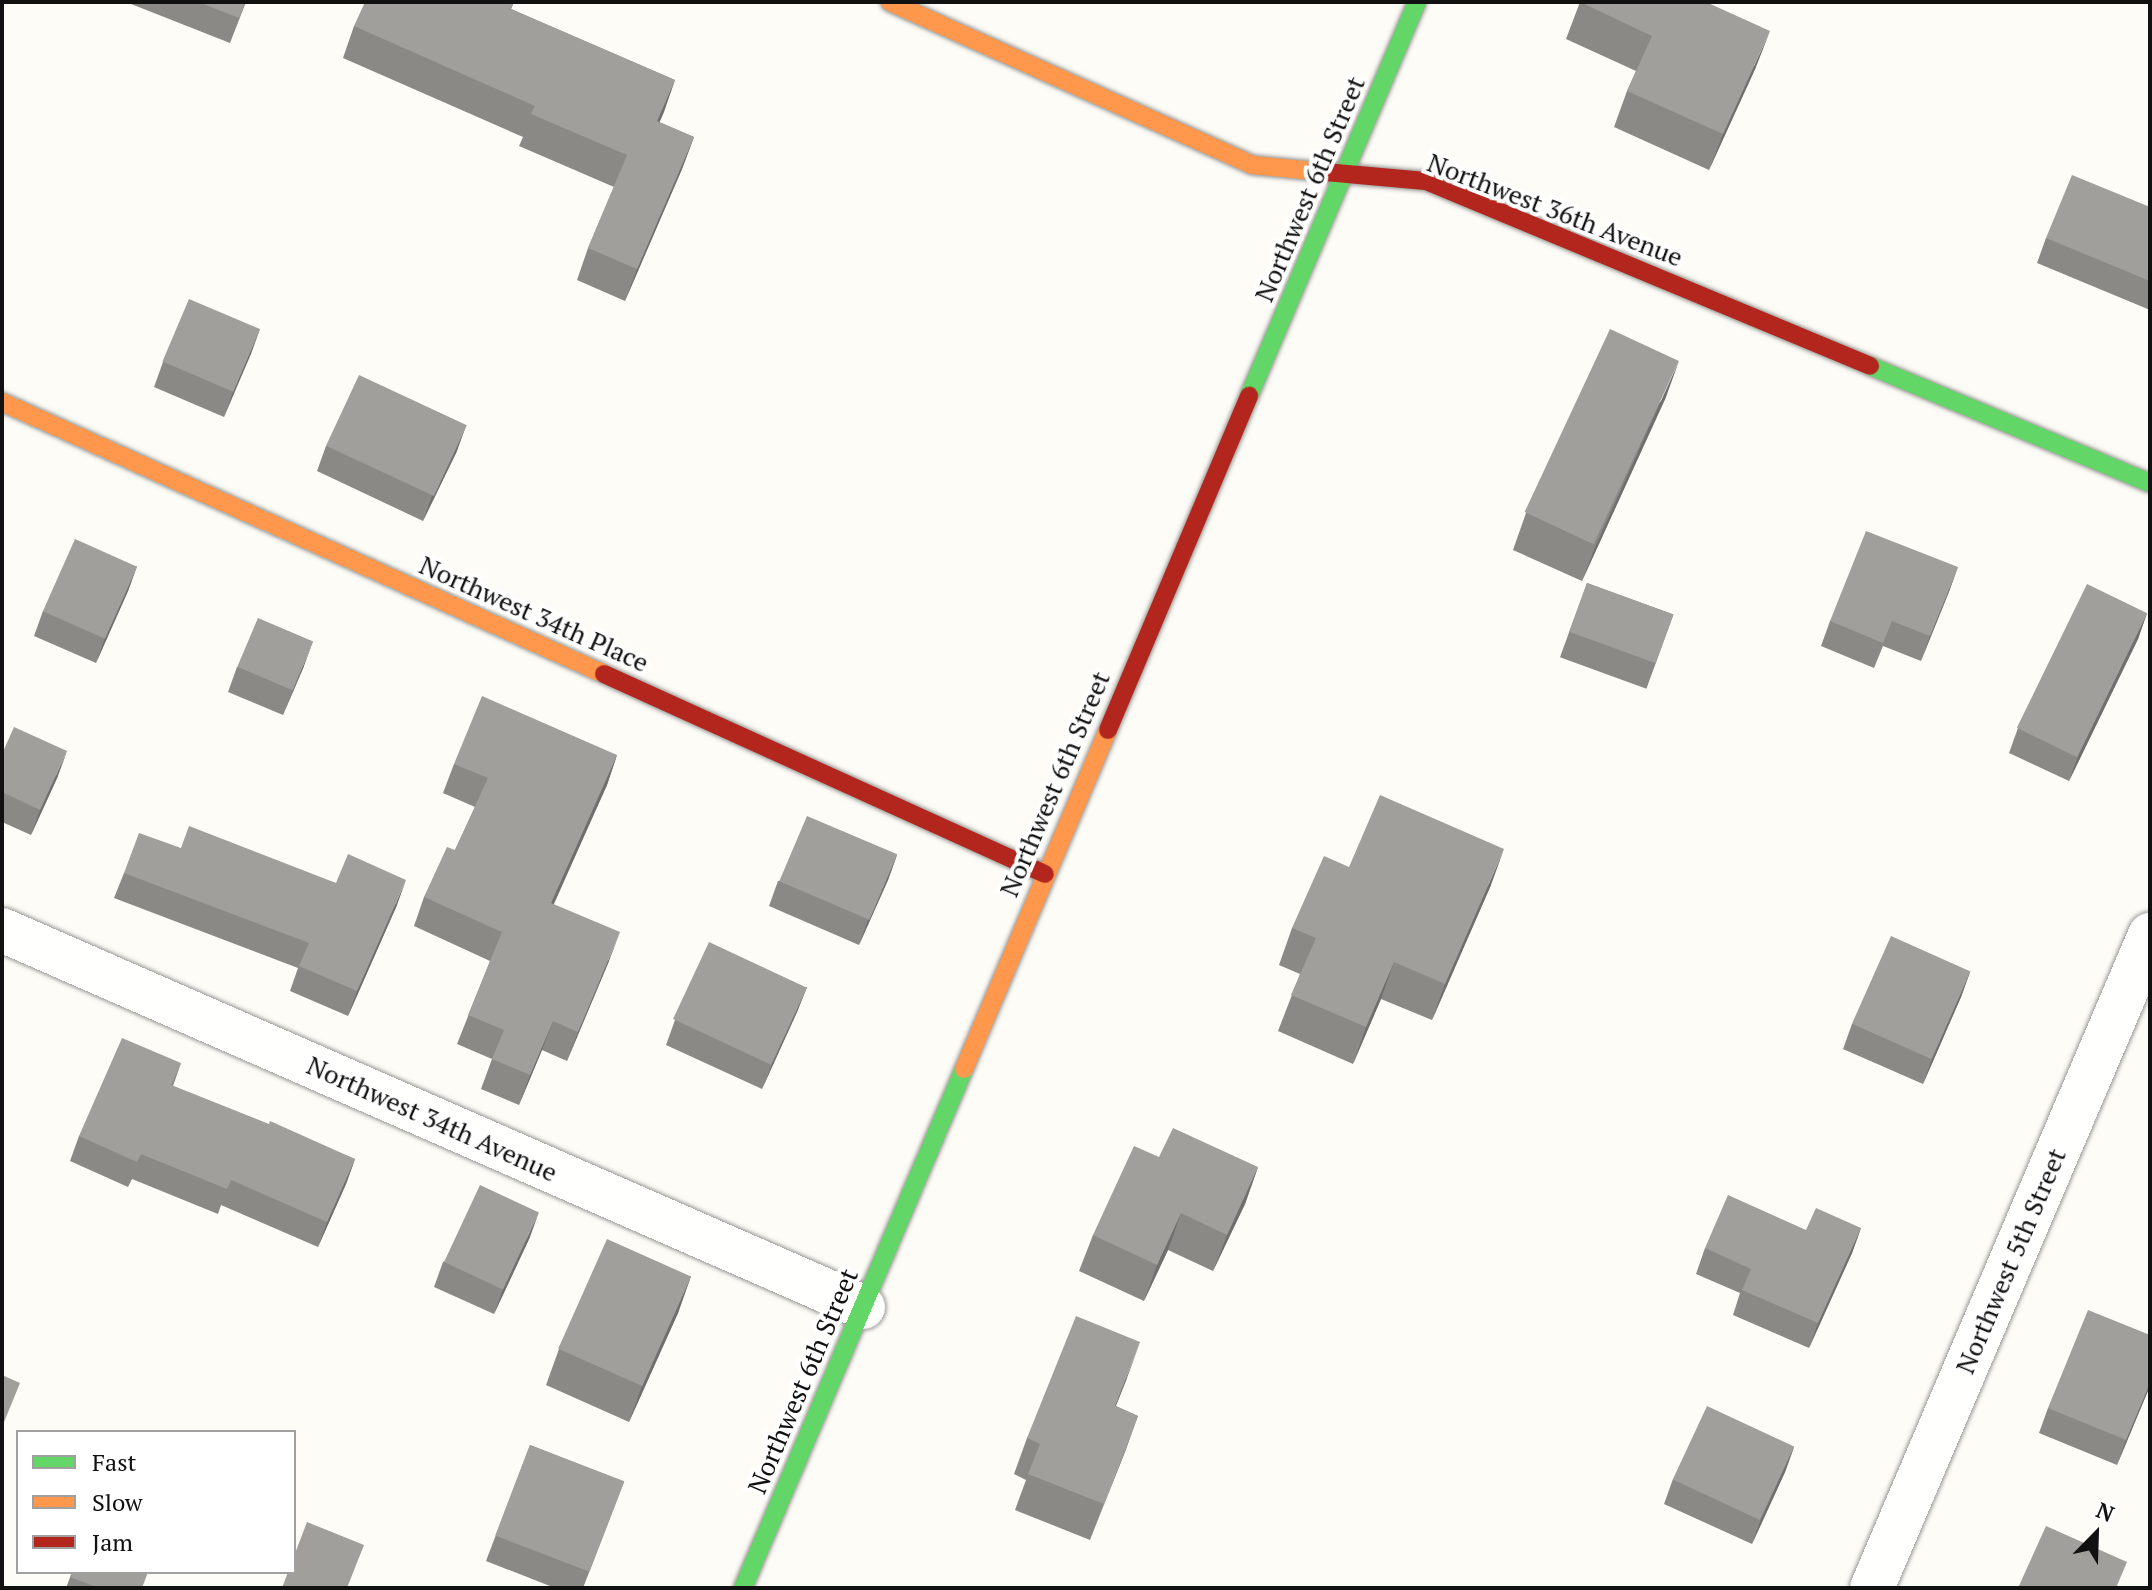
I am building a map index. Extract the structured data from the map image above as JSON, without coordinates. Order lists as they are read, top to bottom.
{
  "streets": {
    "street": [
      "Northwest 6th Street",
      "Northwest 36th Avenue",
      "Northwest 34th Place",
      "Northwest 34th Avenue",
      "Northwest 5th Street"
    ]
  },
  "crossings": [
    ["Northwest 6th Street", "Northwest 36th Avenue"],
    ["Northwest 6th Street", "Northwest 34th Place"],
    ["Northwest 6th Street", "Northwest 34th Avenue"]
  ],
  "legend": ["Fast", "Slow", "Jam"],
  "north": "top right"
}
